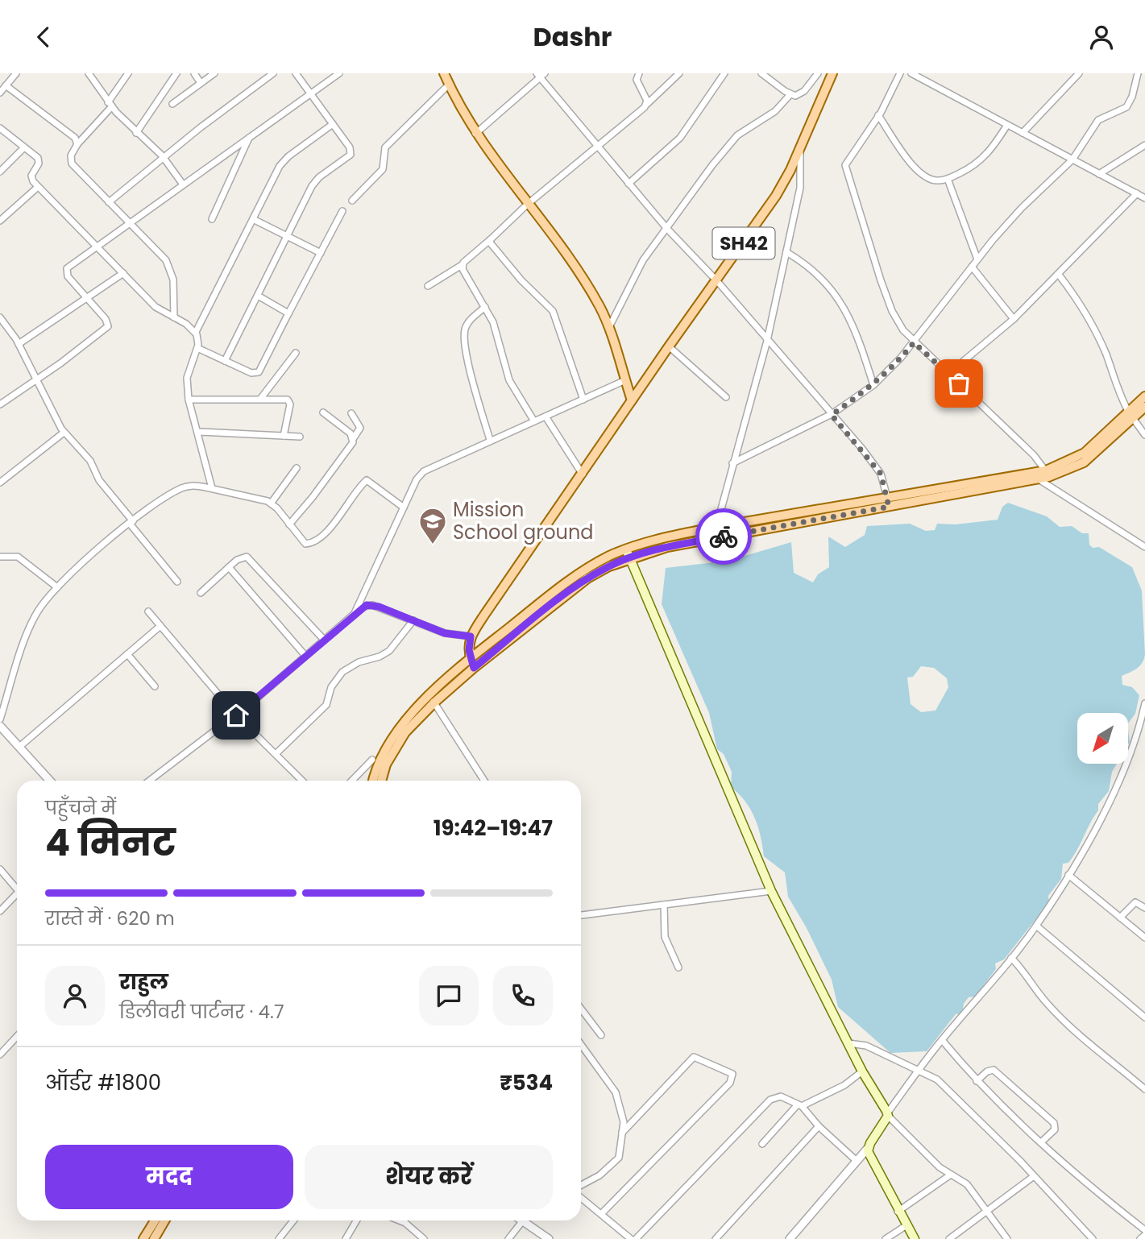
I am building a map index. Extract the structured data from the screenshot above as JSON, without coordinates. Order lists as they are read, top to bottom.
{
  "streets": {
    "main road": ["SH42"]
  },
  "places": {
    "school or university": ["Mission School ground"]
  },
  "north": "bottom left",
  "page": {
    "header": "Dashr",
    "heading": ["4 मिनट", "पहुँचने में", "19:42–19:47"],
    "panel": [
      "राहुल",
      "डिलीवरी पार्टनर · 4.7",
      "ऑर्डर #1800",
      "₹534"
    ],
    "bar": "रास्ते में · 620 m",
    "buttons": ["मदद", "शेयर करें"]
  }
}
